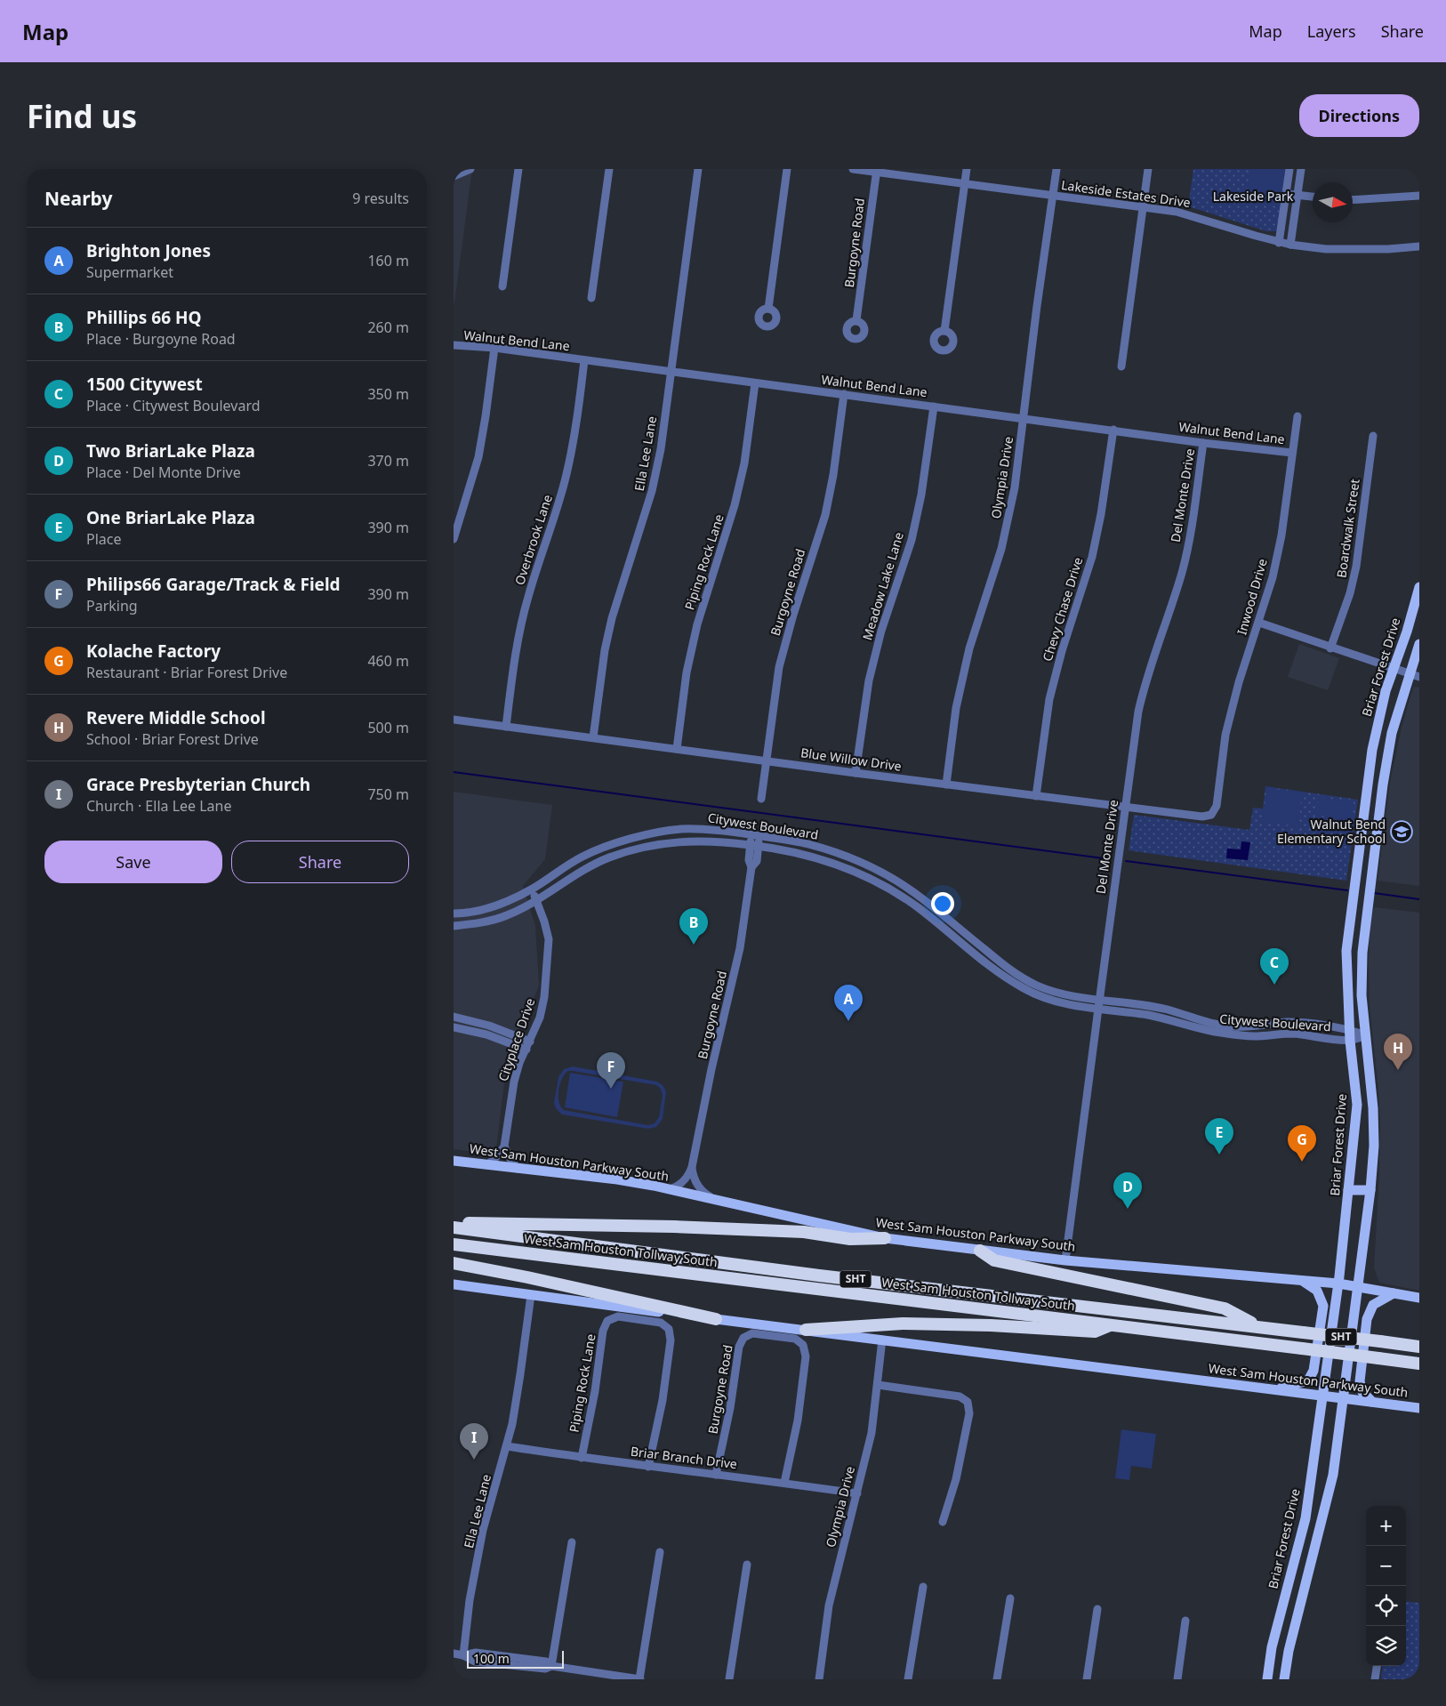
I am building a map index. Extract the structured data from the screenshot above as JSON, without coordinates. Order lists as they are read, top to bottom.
{
  "streets": {
    "highway": ["West Sam Houston Tollway South", "SHT"],
    "main road": ["Briar Forest Drive", "West Sam Houston Parkway South"],
    "street": [
      "Lakeside Estates Drive",
      "Burgoyne Road",
      "Walnut Bend Lane",
      "Ella Lee Lane",
      "Olympia Drive",
      "Del Monte Drive",
      "Boardwalk Street",
      "Overbrook Lane",
      "Piping Rock Lane",
      "Meadow Lake Lane",
      "Inwood Drive",
      "Chevy Chase Drive",
      "Blue Willow Drive",
      "Citywest Boulevard",
      "Cityplace Drive",
      "Briar Branch Drive"
    ]
  },
  "crossings": [
    ["Lakeside Estates Drive", "Burgoyne Road"],
    ["Lakeside Estates Drive", "Olympia Drive"],
    ["Burgoyne Road", "Walnut Bend Lane"],
    ["Burgoyne Road", "Blue Willow Drive"],
    ["Burgoyne Road", "Citywest Boulevard"],
    ["Burgoyne Road", "West Sam Houston Parkway South"],
    ["Burgoyne Road", "Briar Branch Drive"],
    ["Walnut Bend Lane", "Ella Lee Lane"],
    ["Walnut Bend Lane", "Olympia Drive"],
    ["Walnut Bend Lane", "Del Monte Drive"],
    ["Walnut Bend Lane", "Overbrook Lane"],
    ["Walnut Bend Lane", "Piping Rock Lane"],
    ["Walnut Bend Lane", "Meadow Lake Lane"],
    ["Walnut Bend Lane", "Inwood Drive"],
    ["Walnut Bend Lane", "Chevy Chase Drive"],
    ["Ella Lee Lane", "Blue Willow Drive"],
    ["Ella Lee Lane", "West Sam Houston Parkway South"],
    ["Ella Lee Lane", "Briar Branch Drive"],
    ["Olympia Drive", "Blue Willow Drive"],
    ["Olympia Drive", "West Sam Houston Parkway South"],
    ["Olympia Drive", "Briar Branch Drive"],
    ["Del Monte Drive", "Blue Willow Drive"],
    ["Del Monte Drive", "Citywest Boulevard"],
    ["Del Monte Drive", "West Sam Houston Parkway South"],
    ["Overbrook Lane", "Blue Willow Drive"],
    ["Piping Rock Lane", "Blue Willow Drive"],
    ["Piping Rock Lane", "Briar Branch Drive"],
    ["Meadow Lake Lane", "Blue Willow Drive"],
    ["Inwood Drive", "Blue Willow Drive"],
    ["Chevy Chase Drive", "Blue Willow Drive"],
    ["Briar Forest Drive", "Citywest Boulevard"],
    ["Briar Forest Drive", "West Sam Houston Parkway South"],
    ["Citywest Boulevard", "Cityplace Drive"]
  ],
  "parks": ["Lakeside Park"],
  "places": {
    "school or university": ["Walnut Bend Elementary School"]
  },
  "scale_bar": "100 m",
  "north": "right",
  "page": {
    "header": "Map",
    "nav": ["Map", "Layers", "Share"],
    "buttons": [
      "Directions",
      ["Save", "Share"]
    ],
    "title": "Find us",
    "heading": ["Nearby", "9 results"],
    "list": [
      {
        "mark": "A",
        "name": "Brighton Jones",
        "note": "Supermarket",
        "value": "160 m"
      },
      {
        "mark": "B",
        "name": "Phillips 66 HQ",
        "note": "Place · Burgoyne Road",
        "value": "260 m"
      },
      {
        "mark": "C",
        "name": "1500 Citywest",
        "note": "Place · Citywest Boulevard",
        "value": "350 m"
      },
      {
        "mark": "D",
        "name": "Two BriarLake Plaza",
        "note": "Place · Del Monte Drive",
        "value": "370 m"
      },
      {
        "mark": "E",
        "name": "One BriarLake Plaza",
        "note": "Place",
        "value": "390 m"
      },
      {
        "mark": "F",
        "name": "Philips66 Garage/Track & Field",
        "note": "Parking",
        "value": "390 m"
      },
      {
        "mark": "G",
        "name": "Kolache Factory",
        "note": "Restaurant · Briar Forest Drive",
        "value": "460 m"
      },
      {
        "mark": "H",
        "name": "Revere Middle School",
        "note": "School · Briar Forest Drive",
        "value": "500 m"
      },
      {
        "mark": "I",
        "name": "Grace Presbyterian Church",
        "note": "Church · Ella Lee Lane",
        "value": "750 m"
      }
    ],
    "pins": [
      "B",
      "C",
      "A",
      "H",
      "F",
      "E",
      "G",
      "D",
      "I"
    ],
    "map_buttons": ["+", "−"],
    "scale": "100 m"
  }
}
